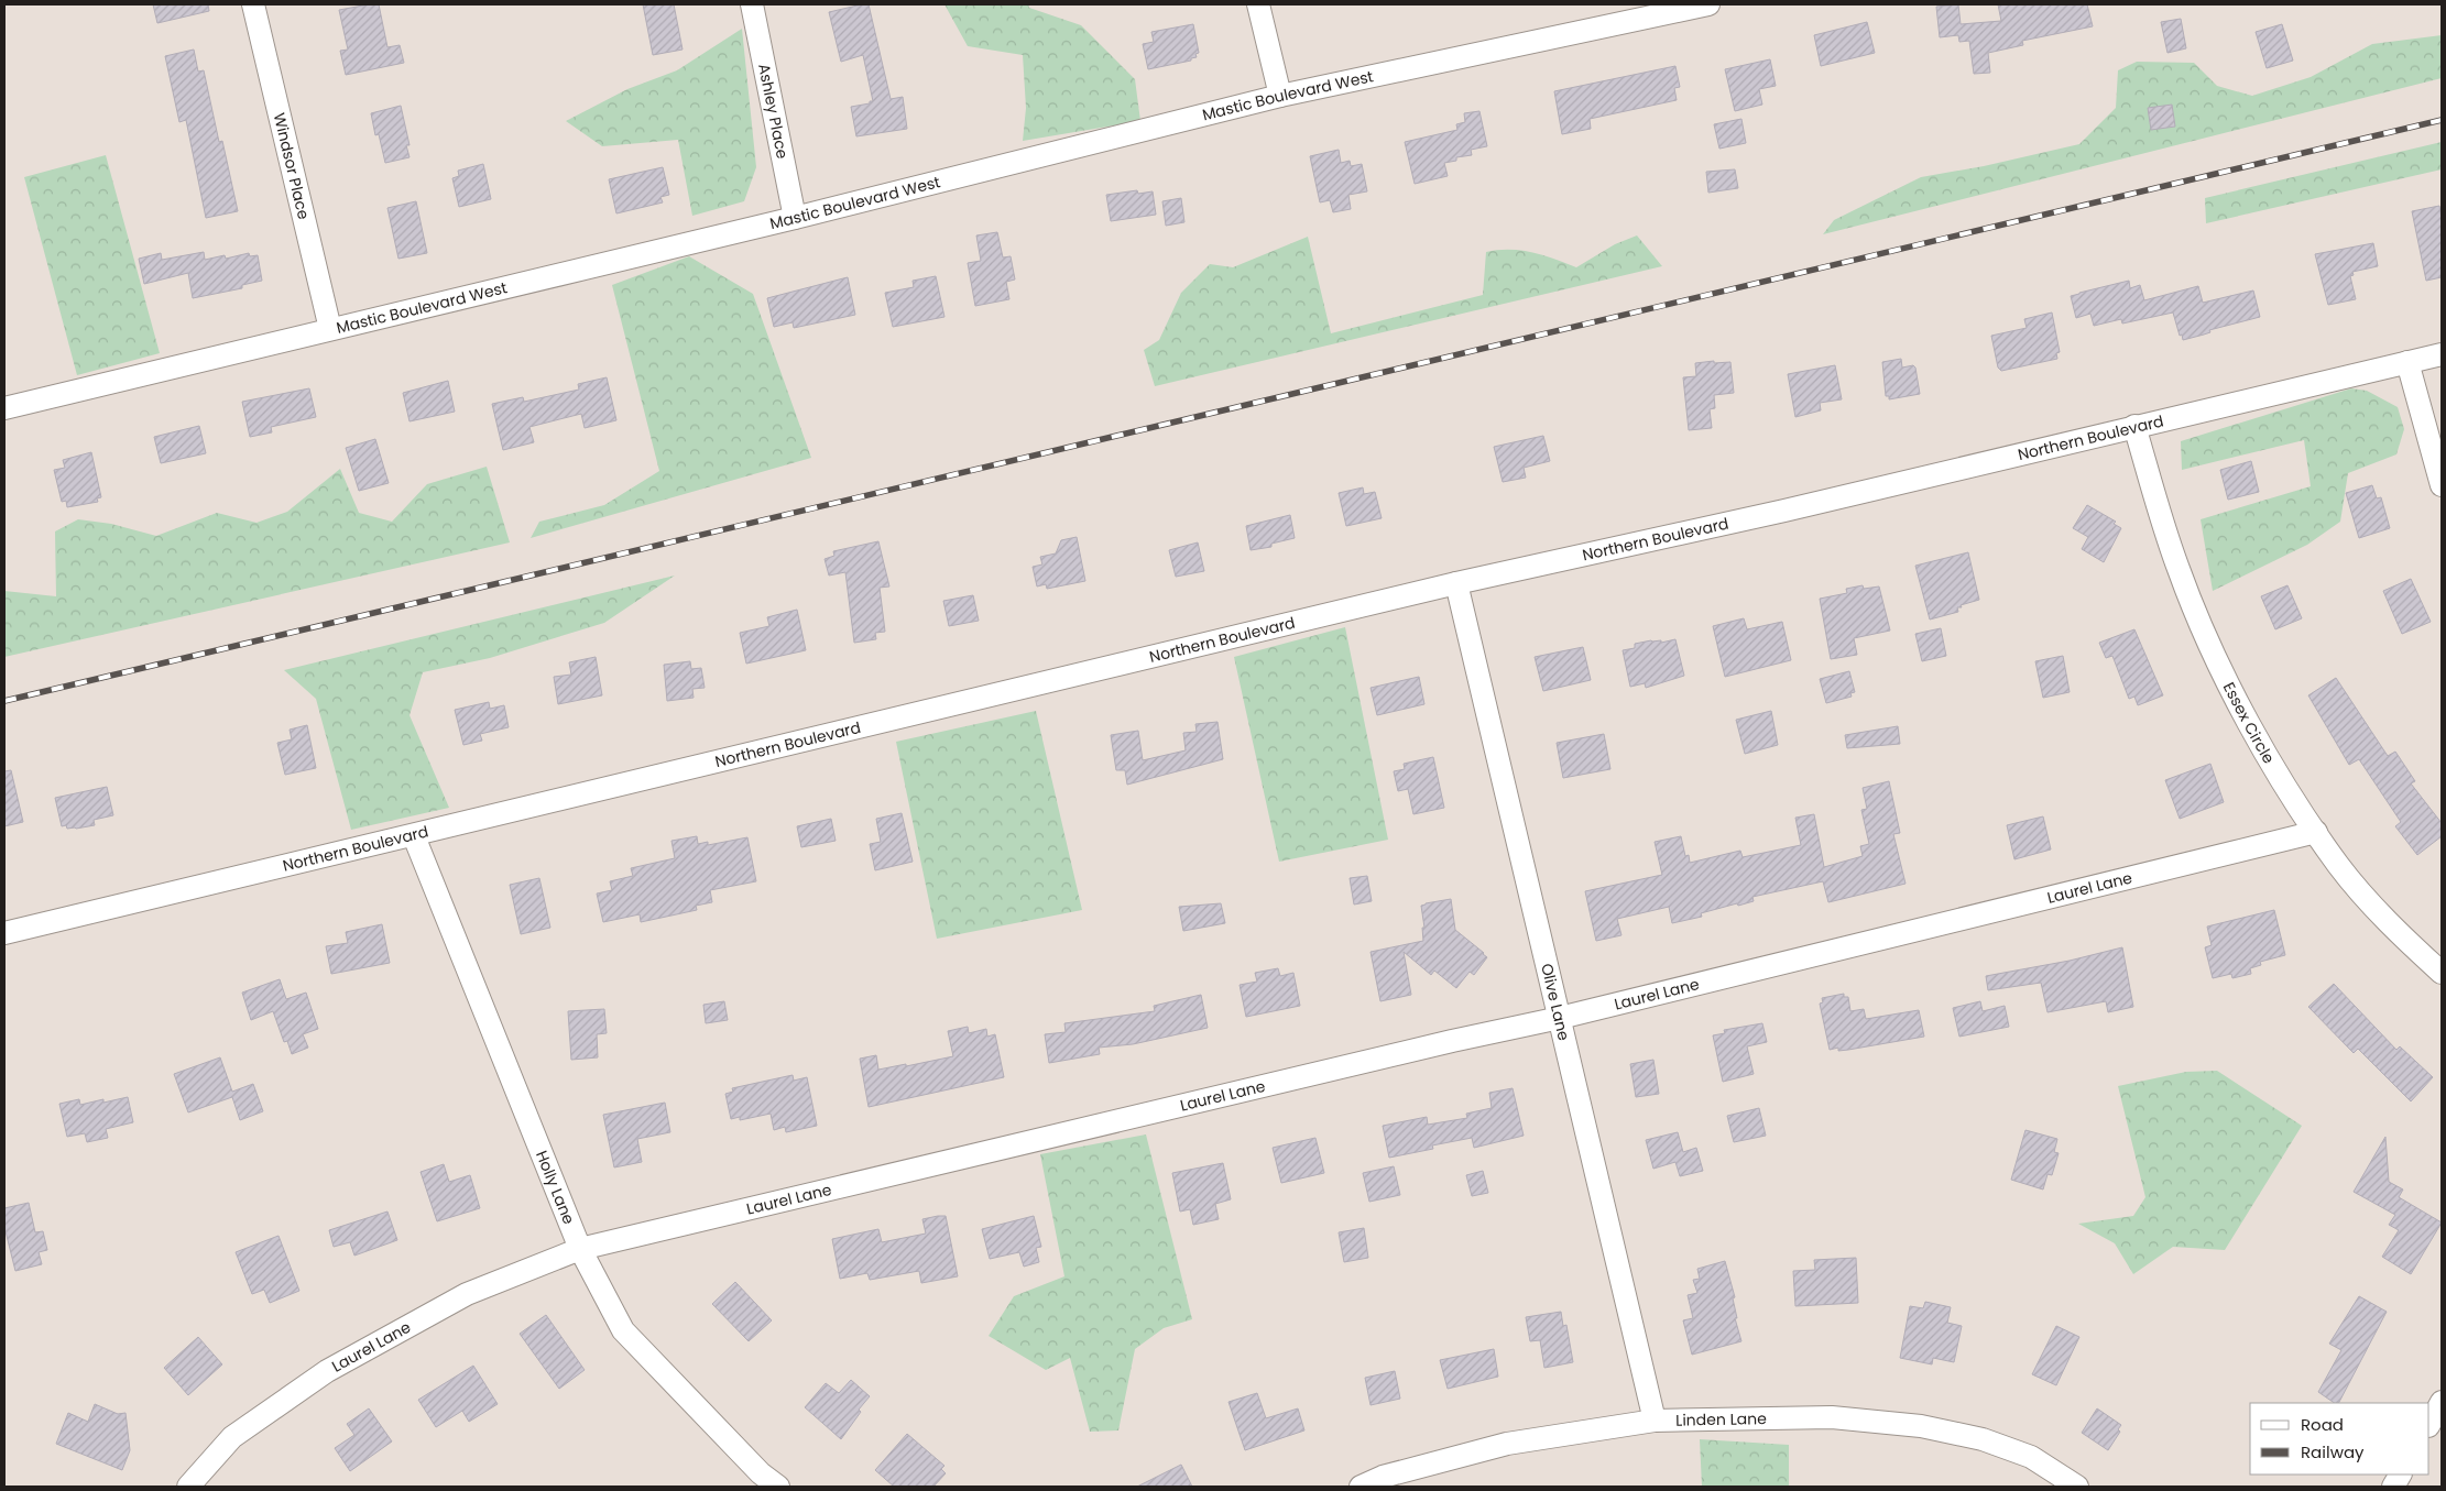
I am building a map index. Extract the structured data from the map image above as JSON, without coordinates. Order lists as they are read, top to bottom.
{
  "streets": {
    "street": [
      "Mastic Boulevard West",
      "Ashley Place",
      "Windsor Place",
      "Northern Boulevard",
      "Essex Circle",
      "Laurel Lane",
      "Olive Lane",
      "Holly Lane",
      "Linden Lane"
    ]
  },
  "crossings": [
    ["Mastic Boulevard West", "Ashley Place"],
    ["Mastic Boulevard West", "Windsor Place"],
    ["Northern Boulevard", "Essex Circle"],
    ["Northern Boulevard", "Olive Lane"],
    ["Northern Boulevard", "Holly Lane"],
    ["Essex Circle", "Laurel Lane"],
    ["Laurel Lane", "Olive Lane"],
    ["Laurel Lane", "Holly Lane"],
    ["Olive Lane", "Linden Lane"]
  ],
  "legend": ["Road", "Railway"]
}
